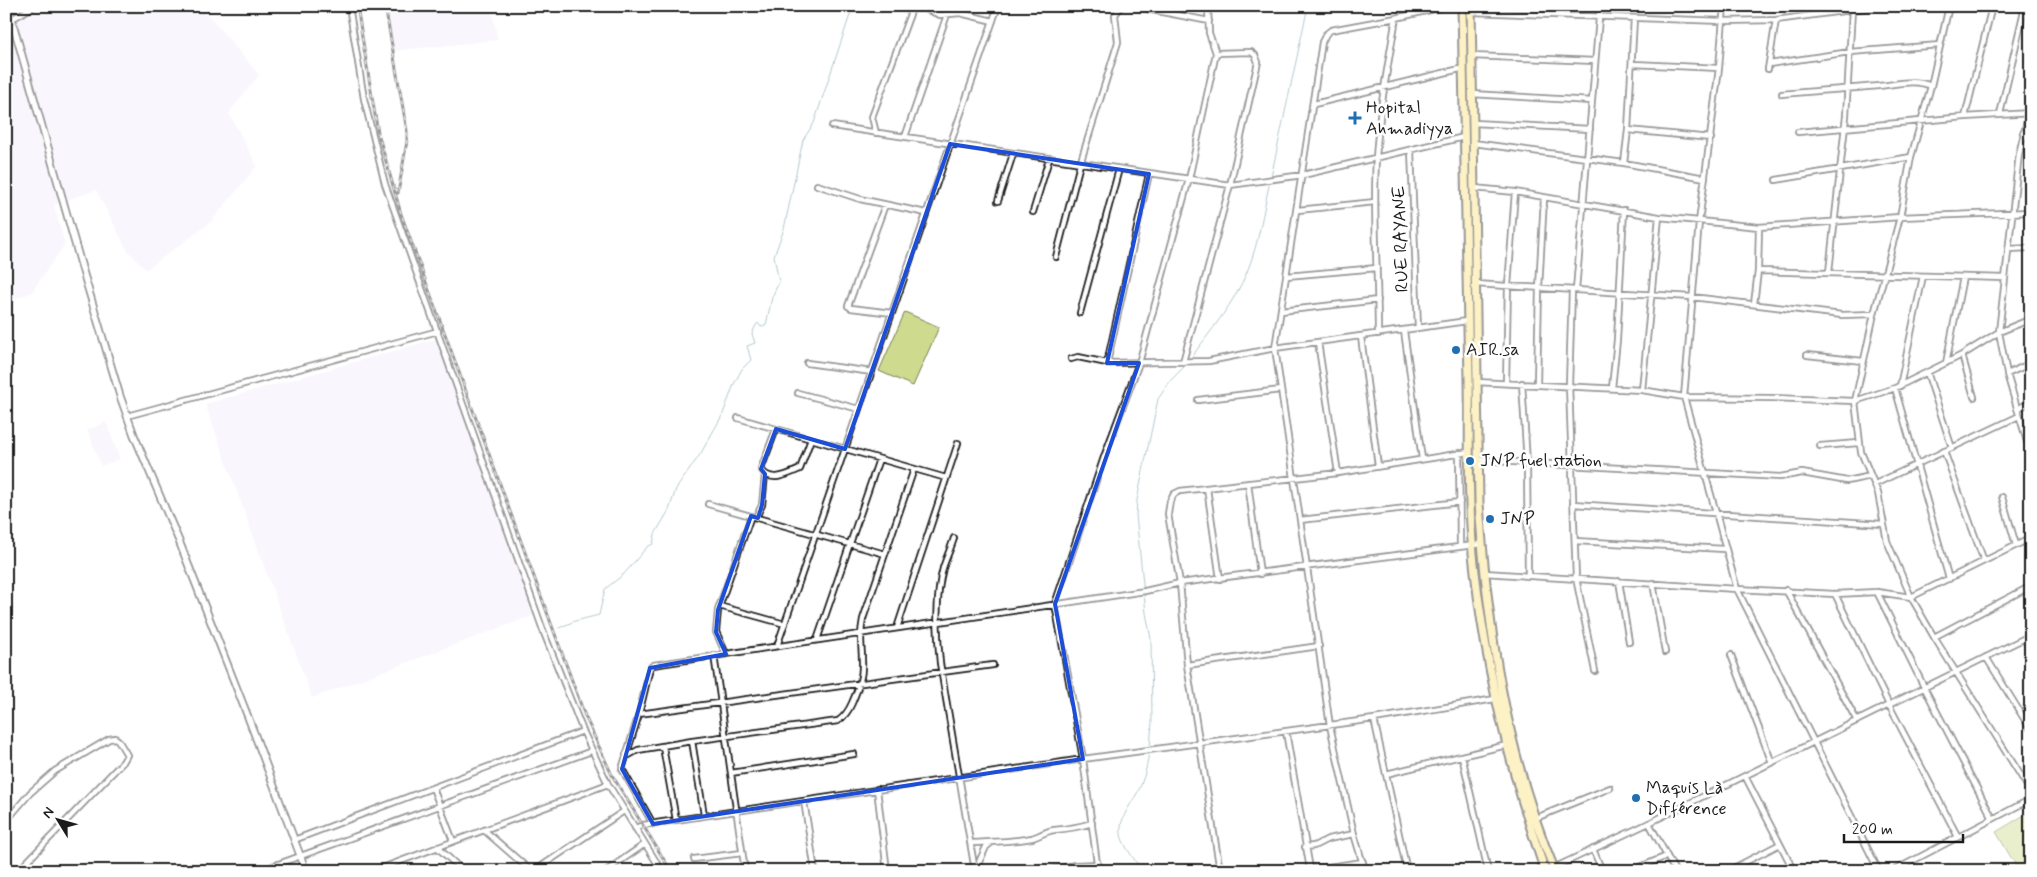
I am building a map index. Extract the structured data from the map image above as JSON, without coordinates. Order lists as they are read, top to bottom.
{
  "streets": {
    "street": ["RUE RAYANE"]
  },
  "places": {
    "health": ["Hopital Ahmadiyya"],
    "other": [
      "AIR.sa",
      "JNP fuel station",
      "JNP",
      "Maquis Là Différence"
    ]
  },
  "scale_bar": "200 m",
  "north": "top left"
}
